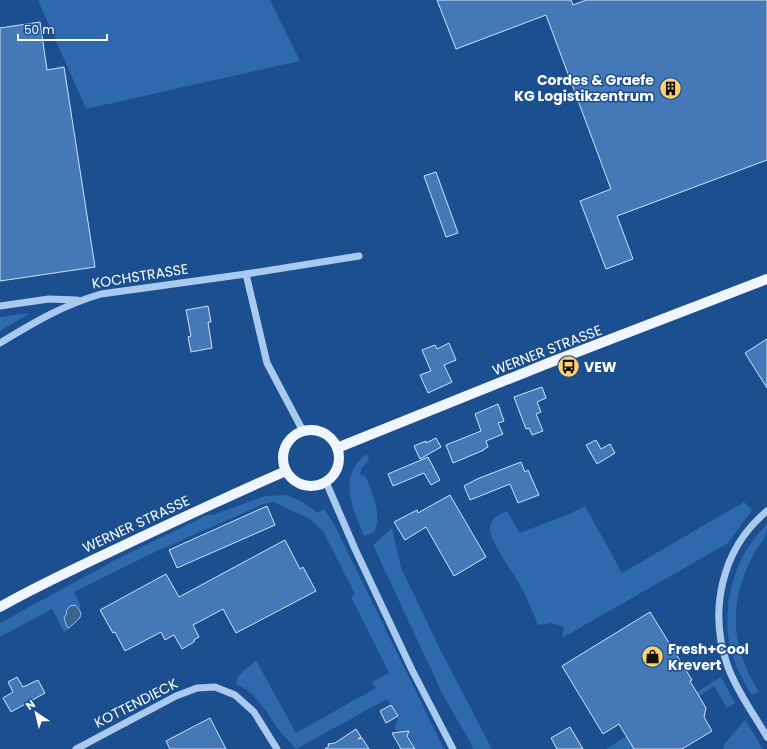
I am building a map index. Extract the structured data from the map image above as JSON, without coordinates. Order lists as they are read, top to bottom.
{
  "streets": {
    "main road": ["WERNER STRASSE"],
    "street": ["KOCHSTRASSE", "KOTTENDIECK"]
  },
  "places": {
    "building": ["Cordes & Graefe KG Logistikzentrum"],
    "bus stop": ["VEW"],
    "shop": ["Fresh+Cool Krevert"]
  },
  "scale_bar": "50 m",
  "north": "top left"
}
